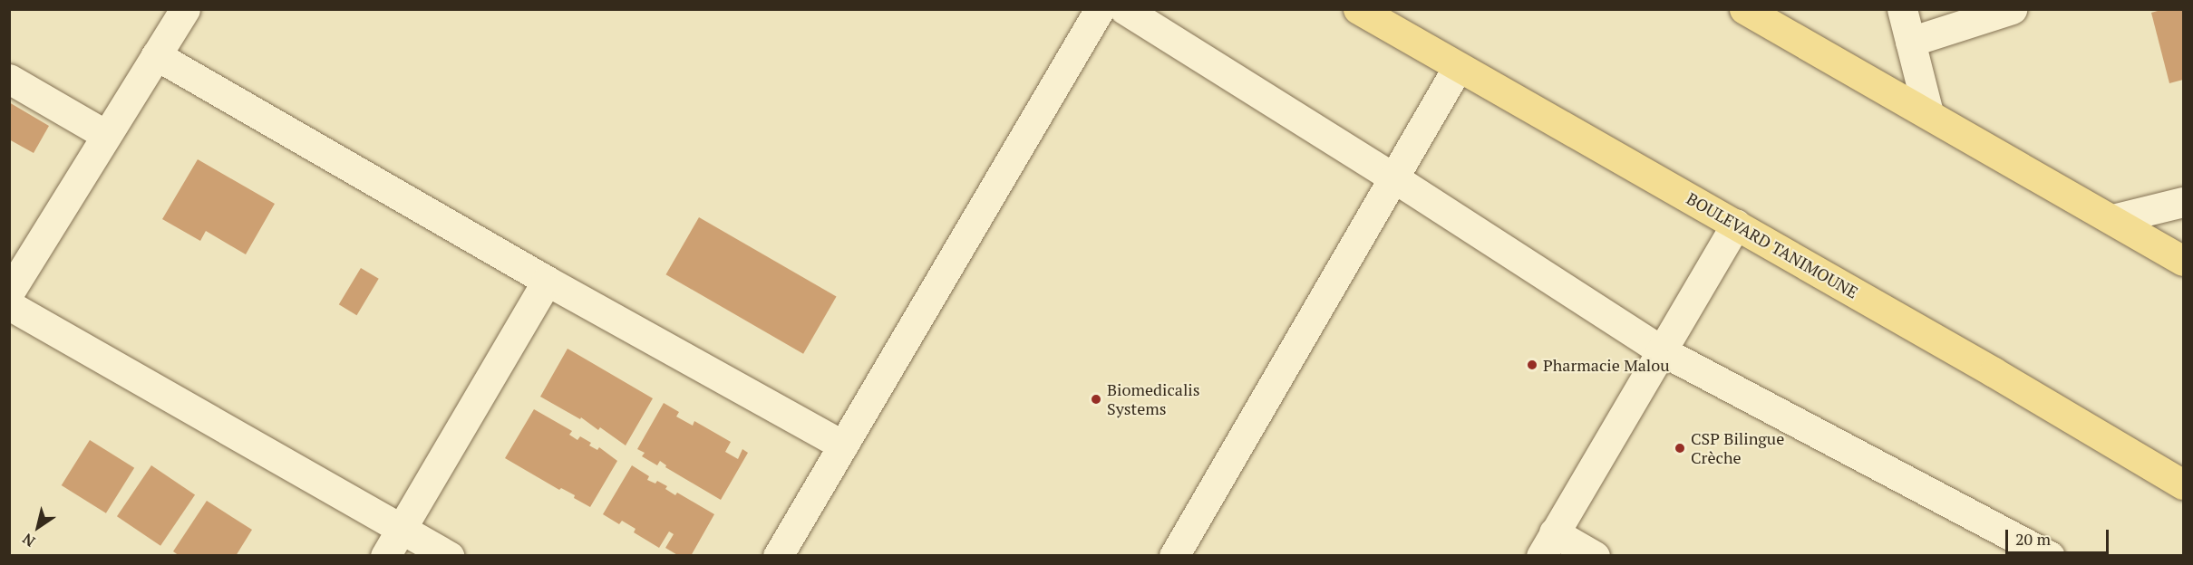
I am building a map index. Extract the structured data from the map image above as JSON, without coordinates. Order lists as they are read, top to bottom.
{
  "streets": {
    "main road": ["BOULEVARD TANIMOUNE"]
  },
  "places": ["Pharmacie Malou", "Biomedicalis Systems", "CSP Bilingue Crèche"],
  "scale_bar": "20 m",
  "north": "bottom left"
}
